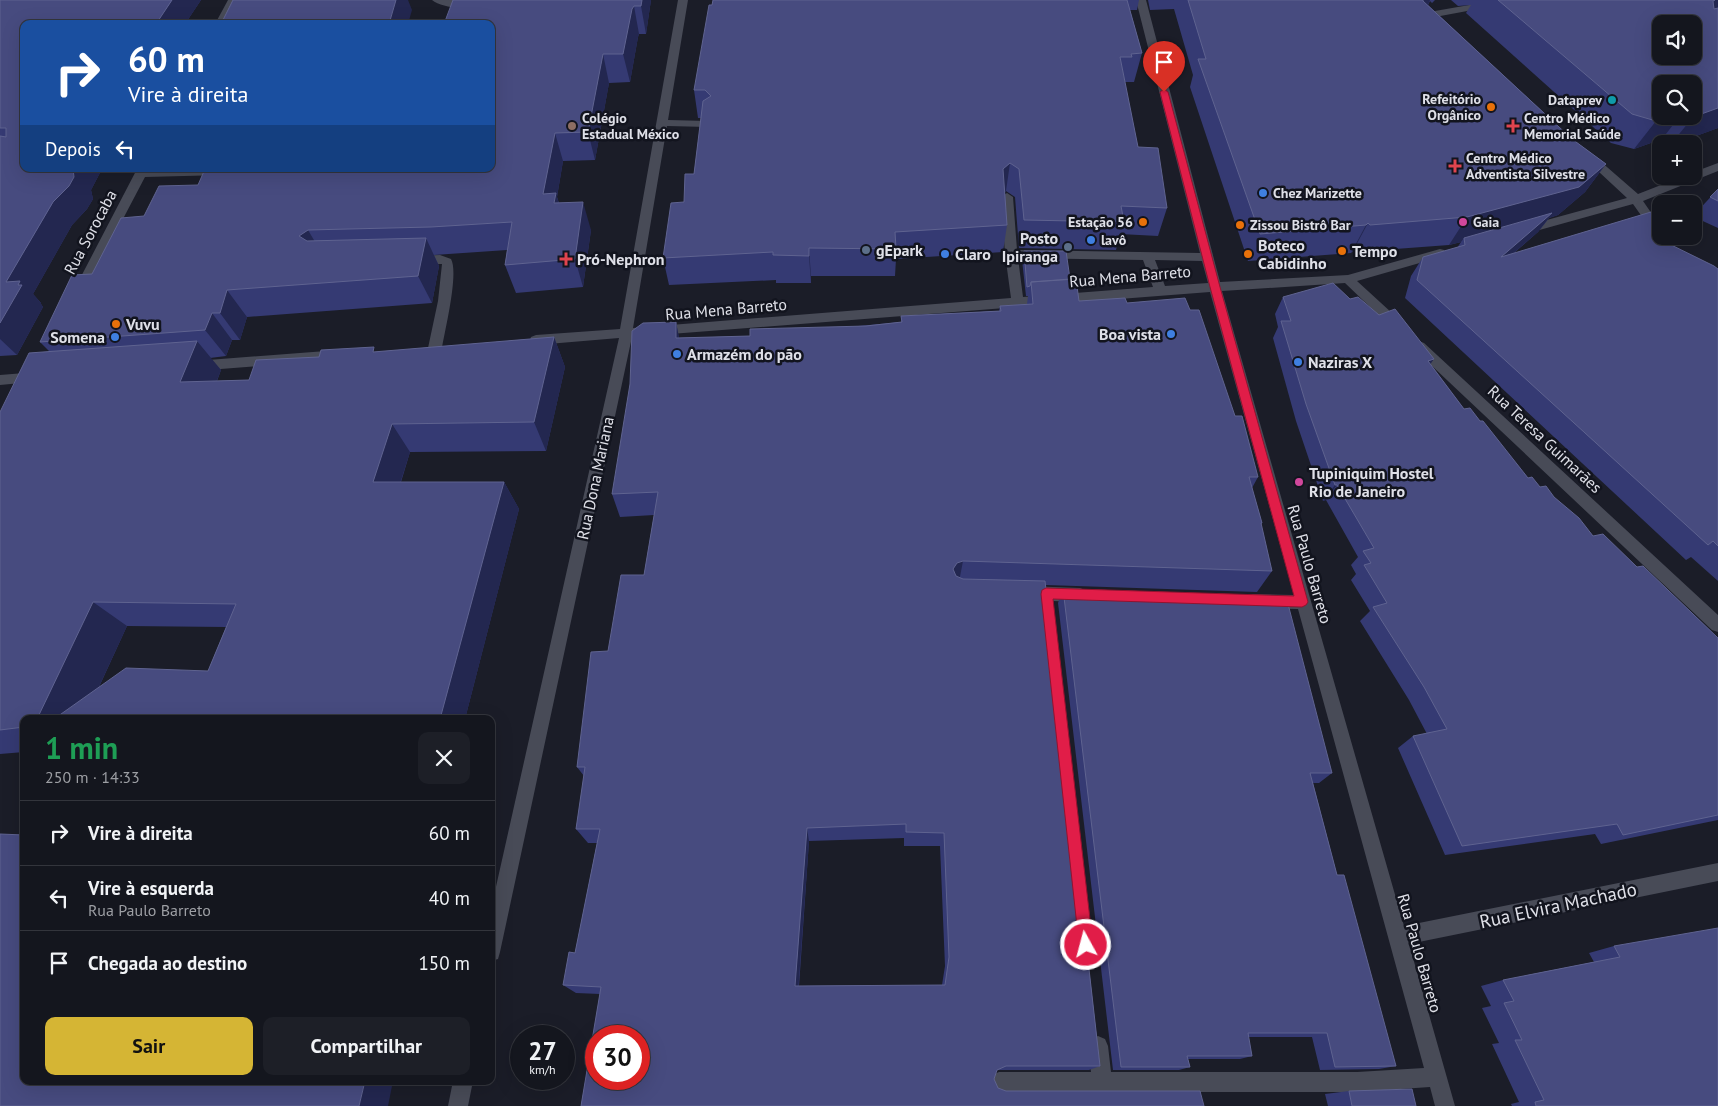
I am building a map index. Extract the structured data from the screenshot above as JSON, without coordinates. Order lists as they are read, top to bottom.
{
  "streets": {
    "street": [
      "Rua Sorocaba",
      "Rua Mena Barreto",
      "Rua Teresa Guimarães",
      "Rua Dona Mariana",
      "Rua Paulo Barreto",
      "Rua Elvira Machado"
    ]
  },
  "crossings": [
    ["Rua Mena Barreto", "Rua Teresa Guimarães"],
    ["Rua Mena Barreto", "Rua Dona Mariana"],
    ["Rua Mena Barreto", "Rua Paulo Barreto"],
    ["Rua Paulo Barreto", "Rua Elvira Machado"]
  ],
  "places": {
    "other": [
      "Dataprev",
      "Refeitório Orgânico",
      "Colégio Estadual México",
      "Chez Marizette",
      "Estação 56",
      "Gaia",
      "Zissou Bistrô Bar",
      "lavô",
      "Posto Ipiranga",
      "gEpark",
      "Tempo",
      "Claro",
      "Boteco Cabidinho",
      "Vuvu",
      "Boa vista",
      "Somena",
      "Armazém do pão",
      "Naziras X",
      "Tupiniquim Hostel Rio de Janeiro"
    ],
    "health": ["Centro Médico Memorial Saúde", "Centro Médico Adventista Silvestre", "Pró-Nephron"]
  },
  "page": {
    "map_buttons": ["+", "−"],
    "turn": ["60 m", "Vire à direita"],
    "then": "Depois",
    "heading": ["1 min", "250 m · 14:33"],
    "list": [
      {
        "name": "Vire à direita",
        "value": "60 m"
      },
      {
        "name": "Vire à esquerda",
        "note": "Rua Paulo Barreto",
        "value": "40 m"
      },
      {
        "name": "Chegada ao destino",
        "value": "150 m"
      }
    ],
    "buttons": ["Sair", "Compartilhar"],
    "speed": "27 km/h",
    "limit": "30"
  }
}
